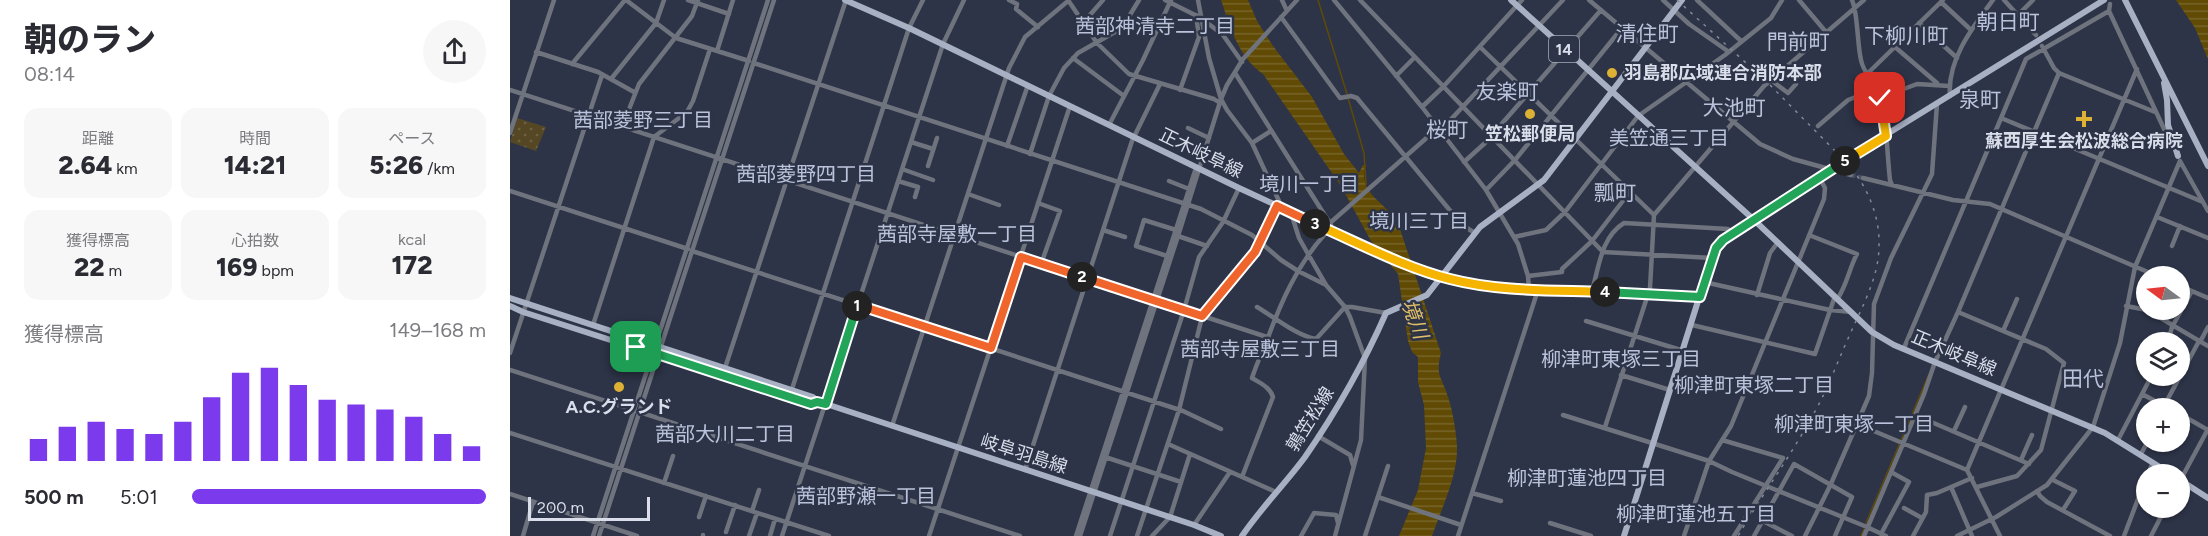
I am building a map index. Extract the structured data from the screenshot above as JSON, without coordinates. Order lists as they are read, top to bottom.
{
  "streets": {
    "main road": [
      "14",
      "正木岐阜線",
      "鶉笠松線",
      "岐阜羽島線"
    ]
  },
  "crossings": [
    ["14", "正木岐阜線"]
  ],
  "districts": [
    "朝日町",
    "茜部神清寺二丁目",
    "清住町",
    "下柳川町",
    "門前町",
    "友楽町",
    "泉町",
    "大池町",
    "茜部菱野三丁目",
    "桜町",
    "美笠通三丁目",
    "茜部菱野四丁目",
    "境川一丁目",
    "瓢町",
    "境川三丁目",
    "茜部寺屋敷一丁目",
    "茜部寺屋敷三丁目",
    "柳津町東塚三丁目",
    "田代",
    "柳津町東塚二丁目",
    "柳津町東塚一丁目",
    "茜部大川二丁目",
    "柳津町蓮池四丁目",
    "茜部野瀬一丁目",
    "柳津町蓮池五丁目"
  ],
  "water": ["境川"],
  "places": {
    "other": ["羽島郡広域連合消防本部", "笠松郵便局", "A.C.グランド"],
    "health": ["蘇西厚生会松波総合病院"]
  },
  "scale_bar": "200 m",
  "north": "left",
  "page": {
    "heading": ["朝のラン", "08:14"],
    "stats": [
      ["距離", "2.64 km"],
      ["時間", "14:21"],
      ["ペース", "5:26 /km"],
      ["獲得標高", "22 m"],
      ["心拍数", "169 bpm"],
      ["kcal", "172"]
    ],
    "pins": [
      "5",
      "3",
      "2",
      "4",
      "1"
    ],
    "map_buttons": ["+", "−"],
    "chart": ["獲得標高", "149–168 m"],
    "list": [
      {
        "name": "500 m",
        "note": "5:01"
      }
    ],
    "scale": "200 m"
  }
}
